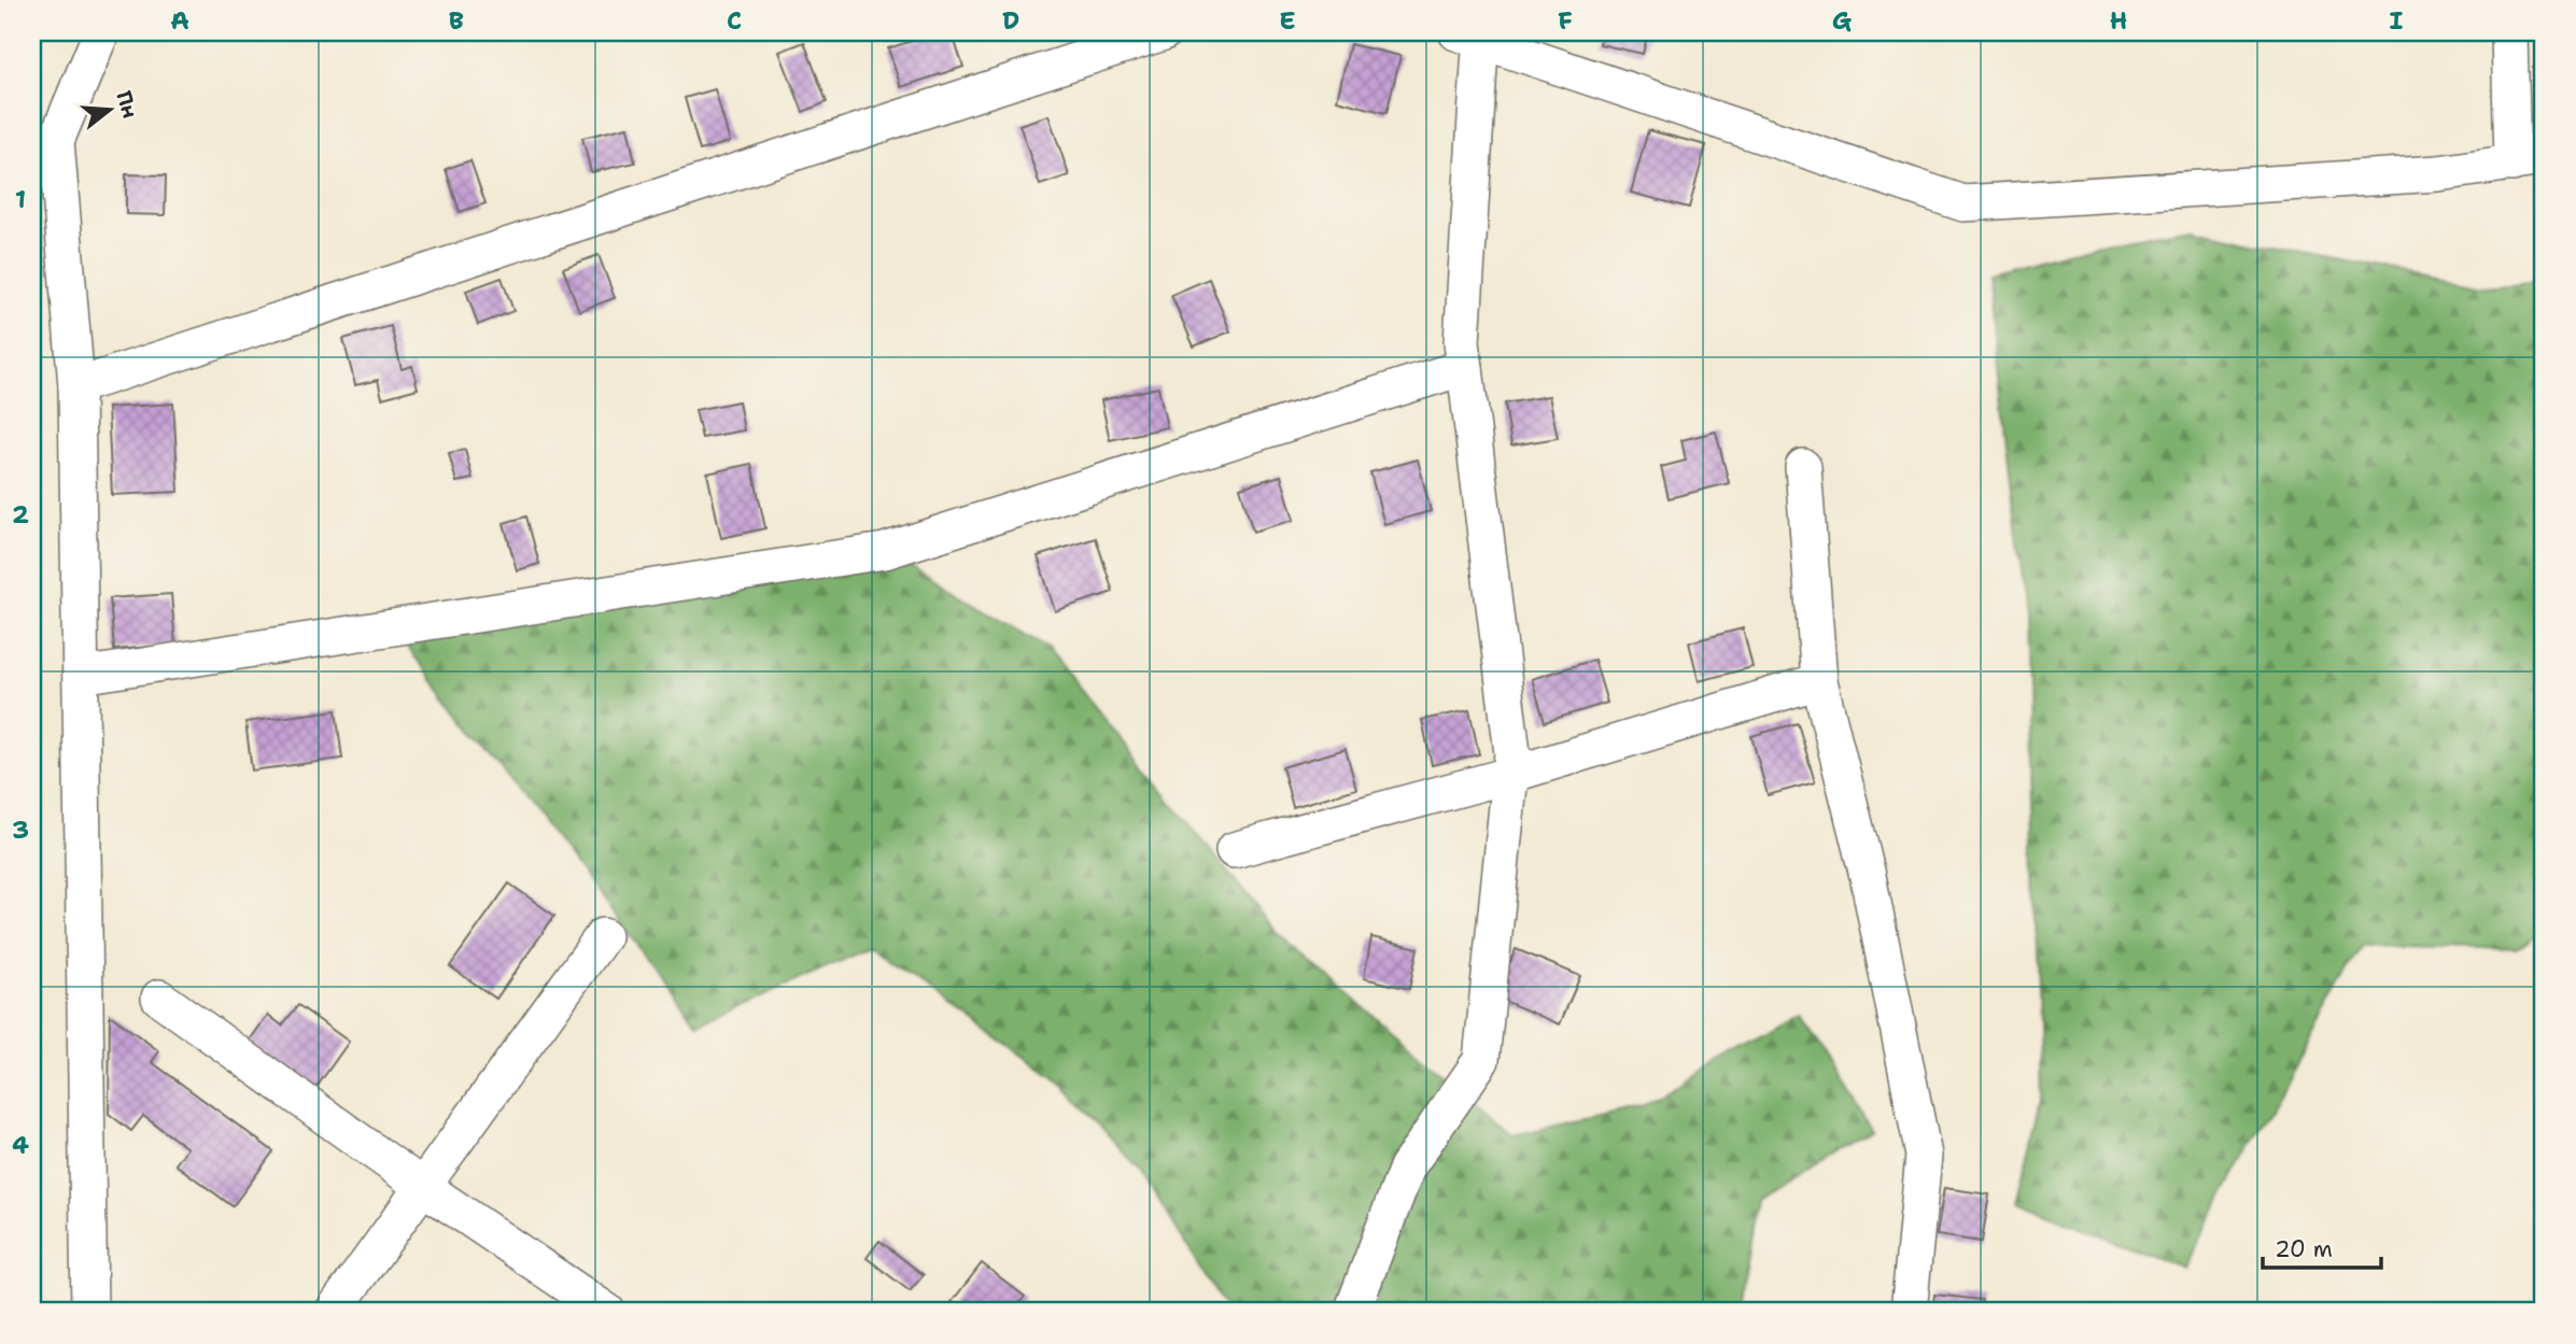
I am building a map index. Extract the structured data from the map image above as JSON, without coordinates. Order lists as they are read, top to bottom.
{
  "scale_bar": "20 m",
  "north": "right",
  "grid": {
    "columns": [
      "A",
      "B",
      "C",
      "D",
      "E",
      "F",
      "G",
      "H",
      "I"
    ],
    "rows": [
      "1",
      "2",
      "3",
      "4"
    ]
  }
}
